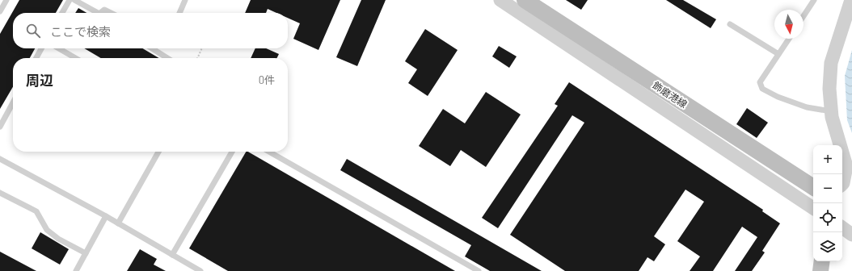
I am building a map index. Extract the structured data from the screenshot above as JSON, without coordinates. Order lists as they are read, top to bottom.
{
  "streets": {
    "main road": ["飾磨港線"]
  },
  "north": "bottom",
  "page": {
    "search": "ここで検索",
    "heading": ["周辺", "0件"],
    "map_buttons": ["+", "−"]
  }
}
